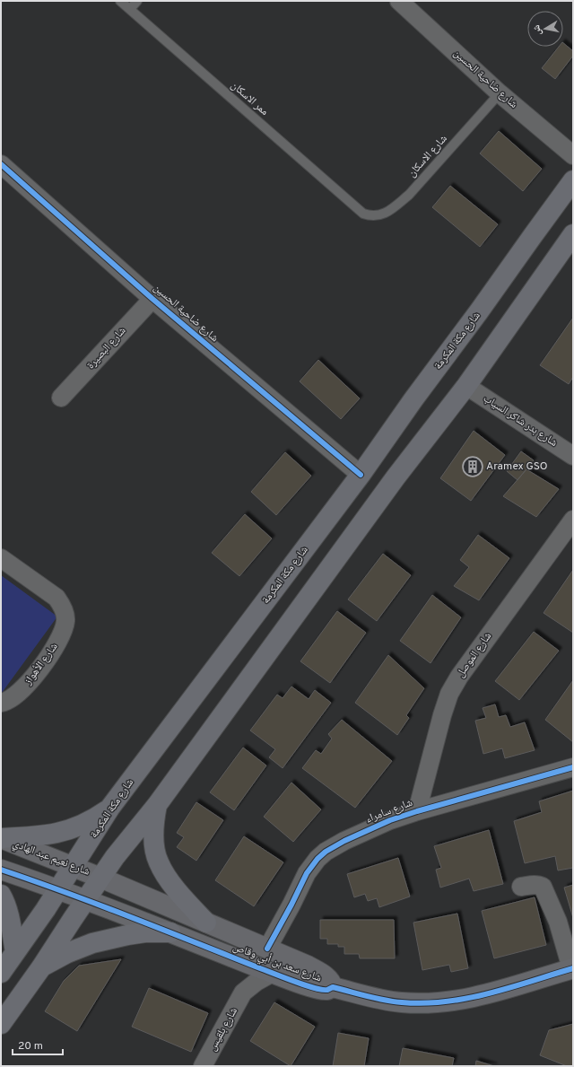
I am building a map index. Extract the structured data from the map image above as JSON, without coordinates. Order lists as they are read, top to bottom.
{
  "streets": {
    "main road": ["شارع مكة المكرمة"],
    "street": [
      "شارع ضاحية الحسين",
      "شارع البصيرة",
      "شارع بدر شاكر السياب",
      "شارع الموصل",
      "شارع الأهواز",
      "شارع سامراء",
      "شارع نعيم عبد الهادي",
      "شارع سعد بن أبي وقاص",
      "شارع بلقيس"
    ],
    "lane": ["ممر الاسكان", "شارع الاسكان"]
  },
  "crossings": [
    ["شارع ضاحية الحسين", "شارع الاسكان"],
    ["شارع ضاحية الحسين", "شارع مكة المكرمة"],
    ["شارع ضاحية الحسين", "شارع البصيرة"],
    ["ممر الاسكان", "شارع الاسكان"],
    ["شارع مكة المكرمة", "شارع نعيم عبد الهادي"],
    ["شارع الموصل", "شارع سامراء"],
    ["شارع سامراء", "شارع سعد بن أبي وقاص"],
    ["شارع نعيم عبد الهادي", "شارع سعد بن أبي وقاص"],
    ["شارع سعد بن أبي وقاص", "شارع بلقيس"]
  ],
  "places": {
    "building": ["Aramex GSO"]
  },
  "scale_bar": "20 m",
  "north": "left"
}
